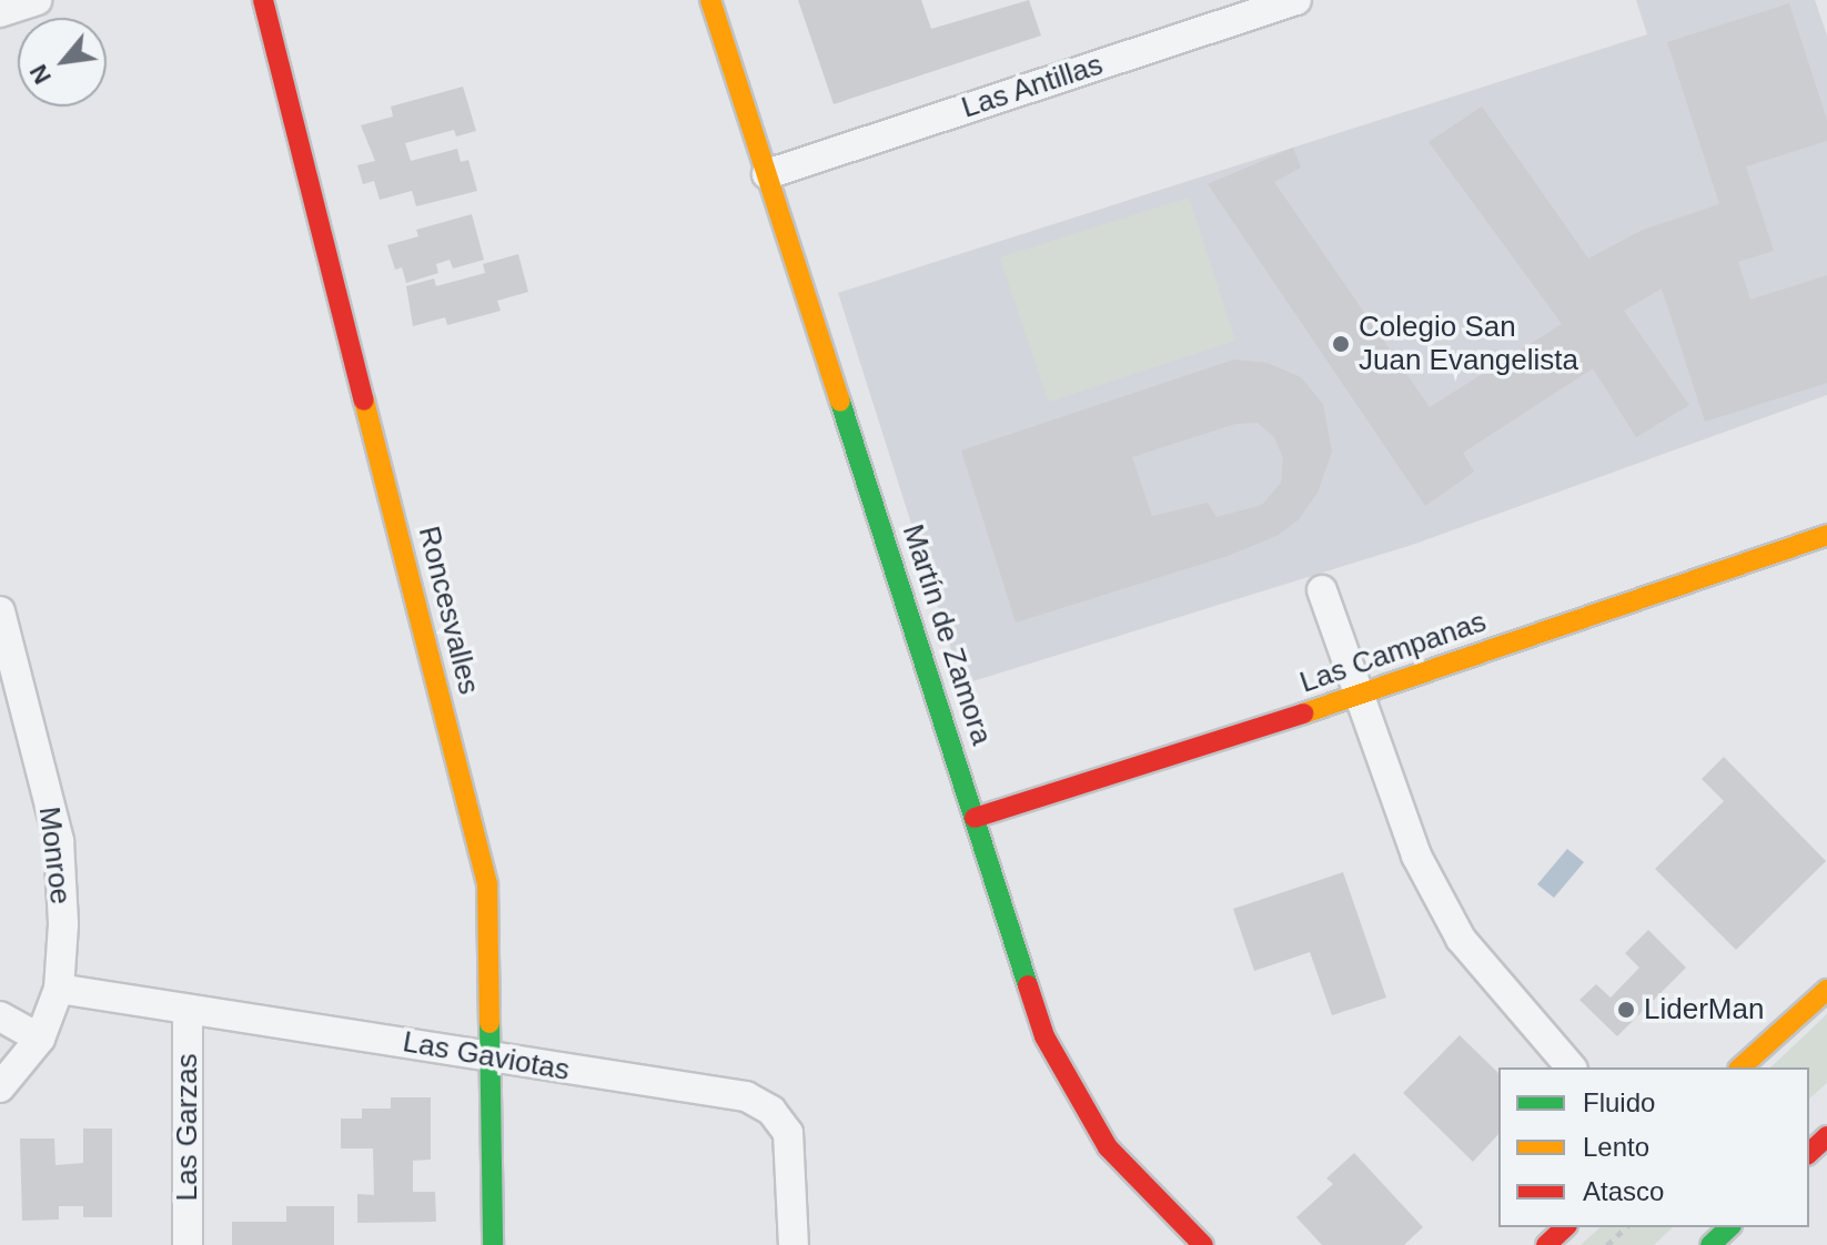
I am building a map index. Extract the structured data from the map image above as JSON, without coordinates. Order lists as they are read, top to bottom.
{
  "streets": {
    "street": [
      "Las Antillas",
      "Roncesvalles",
      "Martín de Zamora",
      "Las Campanas",
      "Monroe",
      "Las Gaviotas",
      "Las Garzas"
    ]
  },
  "crossings": [
    ["Las Antillas", "Martín de Zamora"],
    ["Roncesvalles", "Las Gaviotas"],
    ["Martín de Zamora", "Las Campanas"],
    ["Monroe", "Las Gaviotas"],
    ["Las Gaviotas", "Las Garzas"]
  ],
  "places": ["Colegio San Juan Evangelista", "LiderMan"],
  "legend": ["Fluido", "Lento", "Atasco"],
  "north": "bottom left"
}
